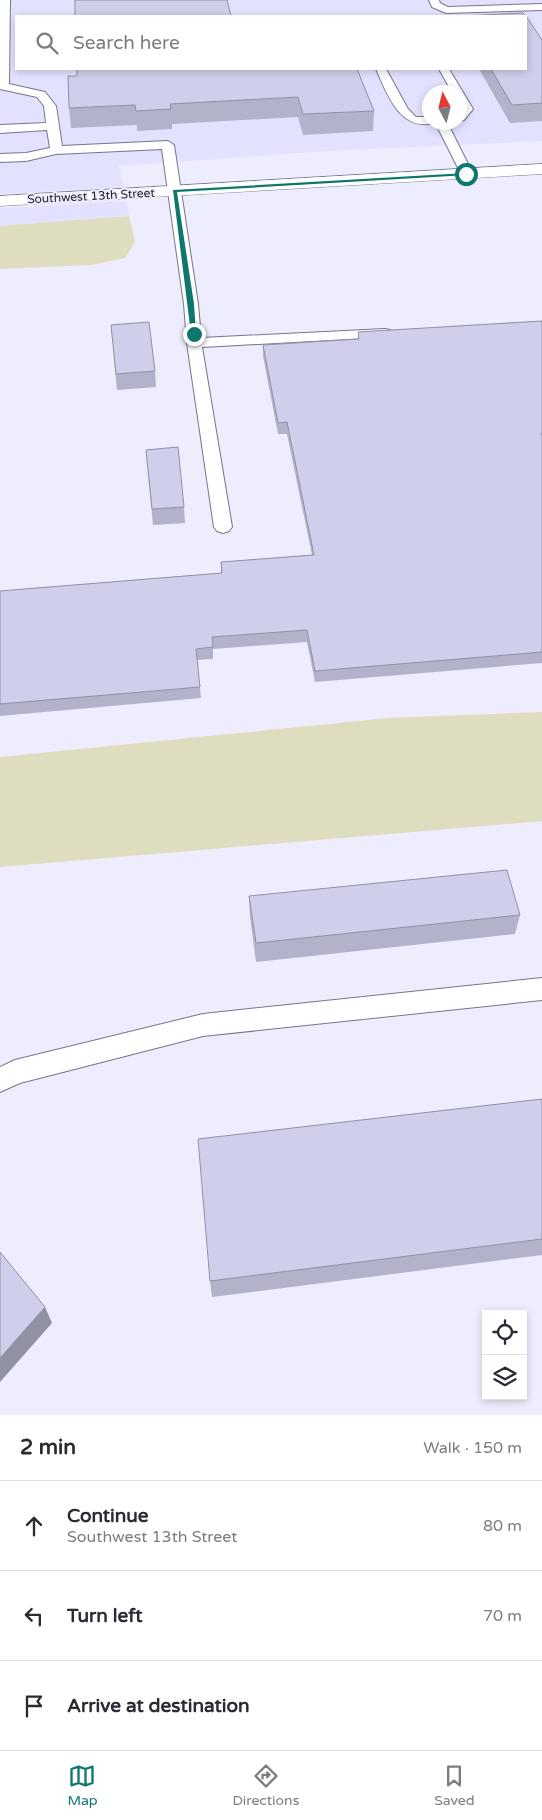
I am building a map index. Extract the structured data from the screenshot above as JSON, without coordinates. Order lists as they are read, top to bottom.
{
  "streets": {
    "street": ["Southwest 13th Street"]
  },
  "north": "top",
  "page": {
    "search": "Search here",
    "heading": ["2 min", "Walk · 150 m"],
    "list": [
      ["Continue", "Southwest 13th Street", "80 m"],
      ["Turn left", "70 m"],
      "Arrive at destination"
    ],
    "nav": ["Map", "Directions", "Saved"]
  }
}
